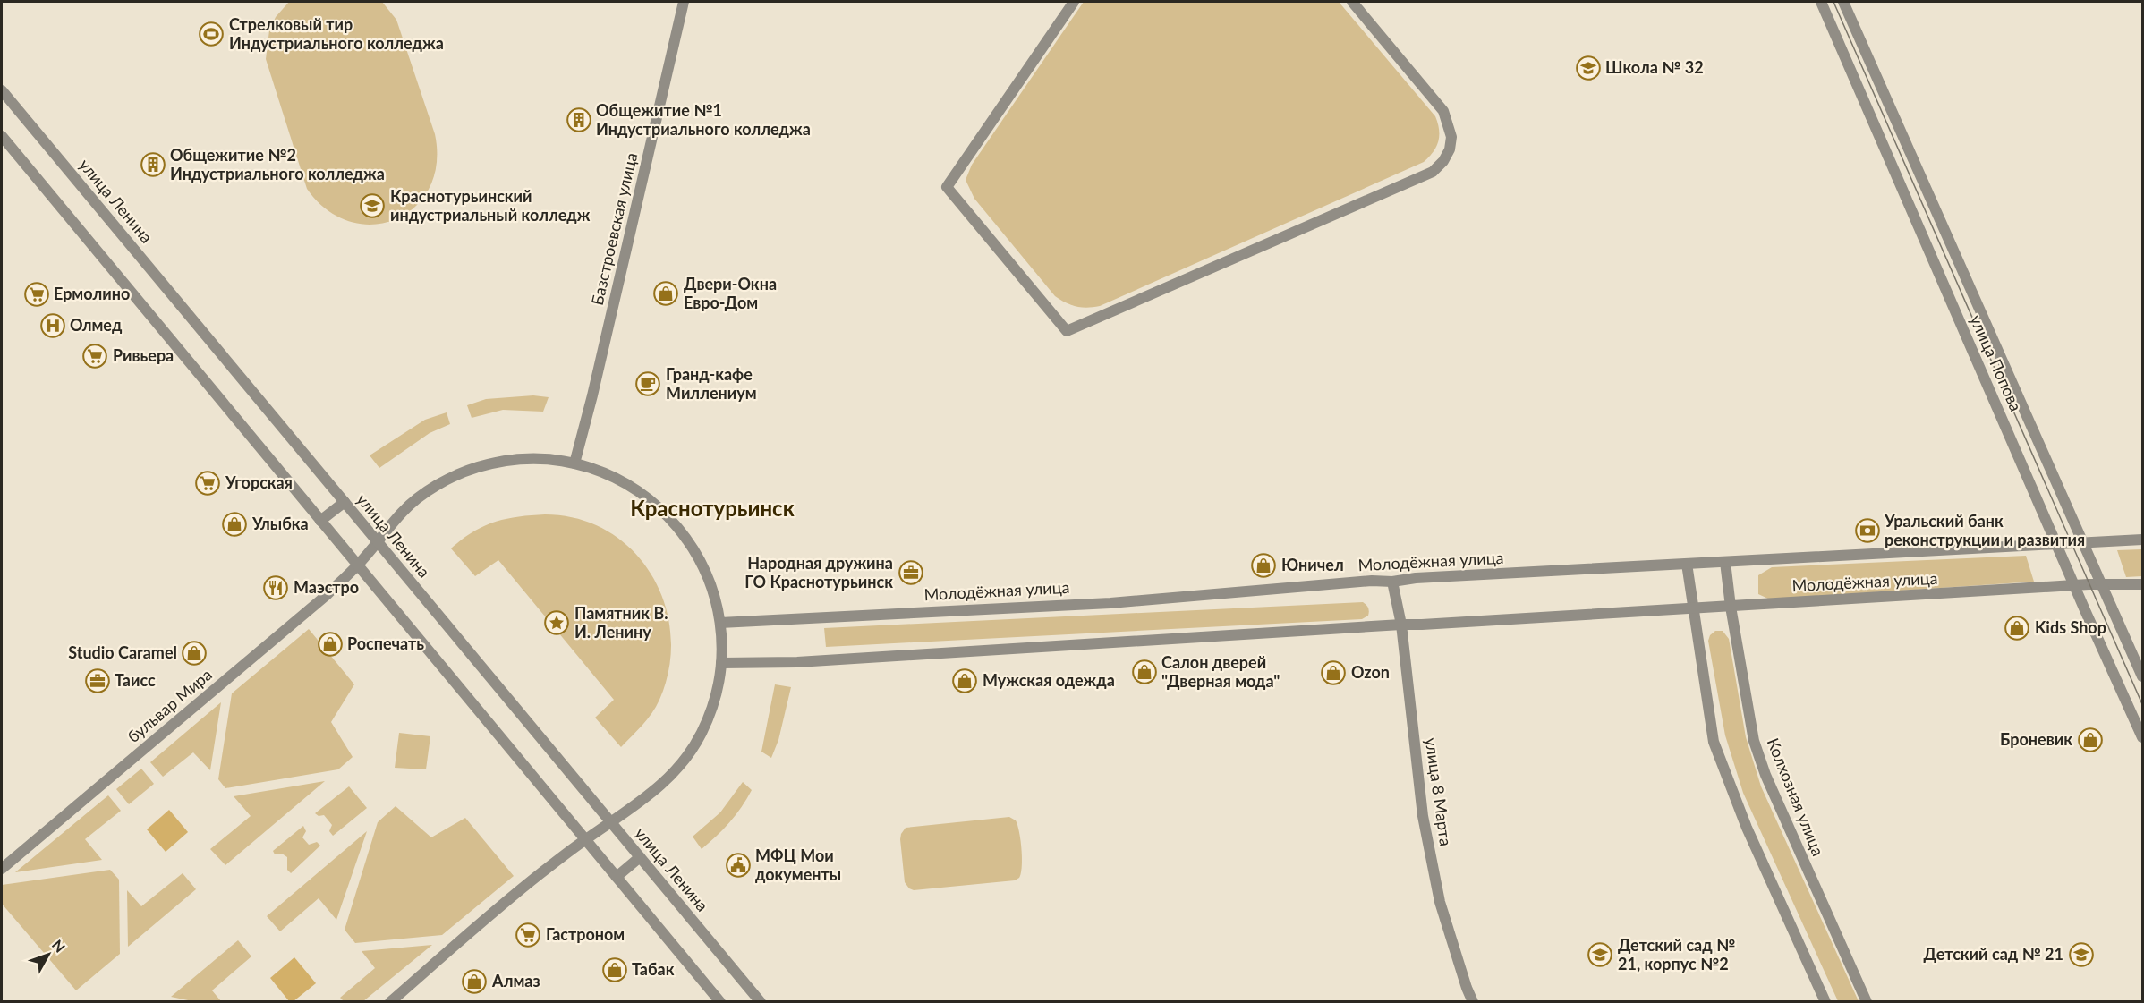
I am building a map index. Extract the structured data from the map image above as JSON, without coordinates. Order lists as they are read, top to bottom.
{
  "streets": {
    "street": [
      "улица Ленина",
      "Базстроевская улица",
      "улица Попова",
      "Молодёжная улица",
      "бульвар Мира",
      "улица 8 Марта",
      "Колхозная улица"
    ]
  },
  "crossings": [
    ["улица Ленина", "бульвар Мира"],
    ["Базстроевская улица", "бульвар Мира"],
    ["улица Попова", "Молодёжная улица"],
    ["Молодёжная улица", "бульвар Мира"],
    ["Молодёжная улица", "улица 8 Марта"],
    ["Молодёжная улица", "Колхозная улица"]
  ],
  "districts": ["Краснотурьинск"],
  "places": {
    "sports": ["Стрелковый тир Индустриального колледжа"],
    "school or university": [
      "Школа № 32",
      "Краснотурьинский индустриальный колледж",
      "Детский сад № 21, корпус №2",
      "Детский сад № 21"
    ],
    "building": ["Общежитие №1 Индустриального колледжа", "Общежитие №2 Индустриального колледжа"],
    "shop": [
      "Двери-Окна Евро-Дом",
      "Улыбка",
      "Юничел",
      "Kids Shop",
      "Роспечать",
      "Studio Caramel",
      "Салон дверей \"Дверная мода\"",
      "Ozon",
      "Мужская одежда",
      "Броневик",
      "Табак",
      "Алмаз"
    ],
    "supermarket": [
      "Ермолино",
      "Ривьера",
      "Угорская",
      "Гастроном"
    ],
    "hospital": ["Олмед"],
    "cafe": ["Гранд-кафе Миллениум"],
    "bank": ["Уральский банк реконструкции и развития"],
    "office": ["Народная дружина ГО Краснотурьинск", "Таисс"],
    "restaurant": ["Маэстро"],
    "place": ["Памятник В. И. Ленину"],
    "public building": ["МФЦ Мои документы"]
  },
  "north": "top right"
}
